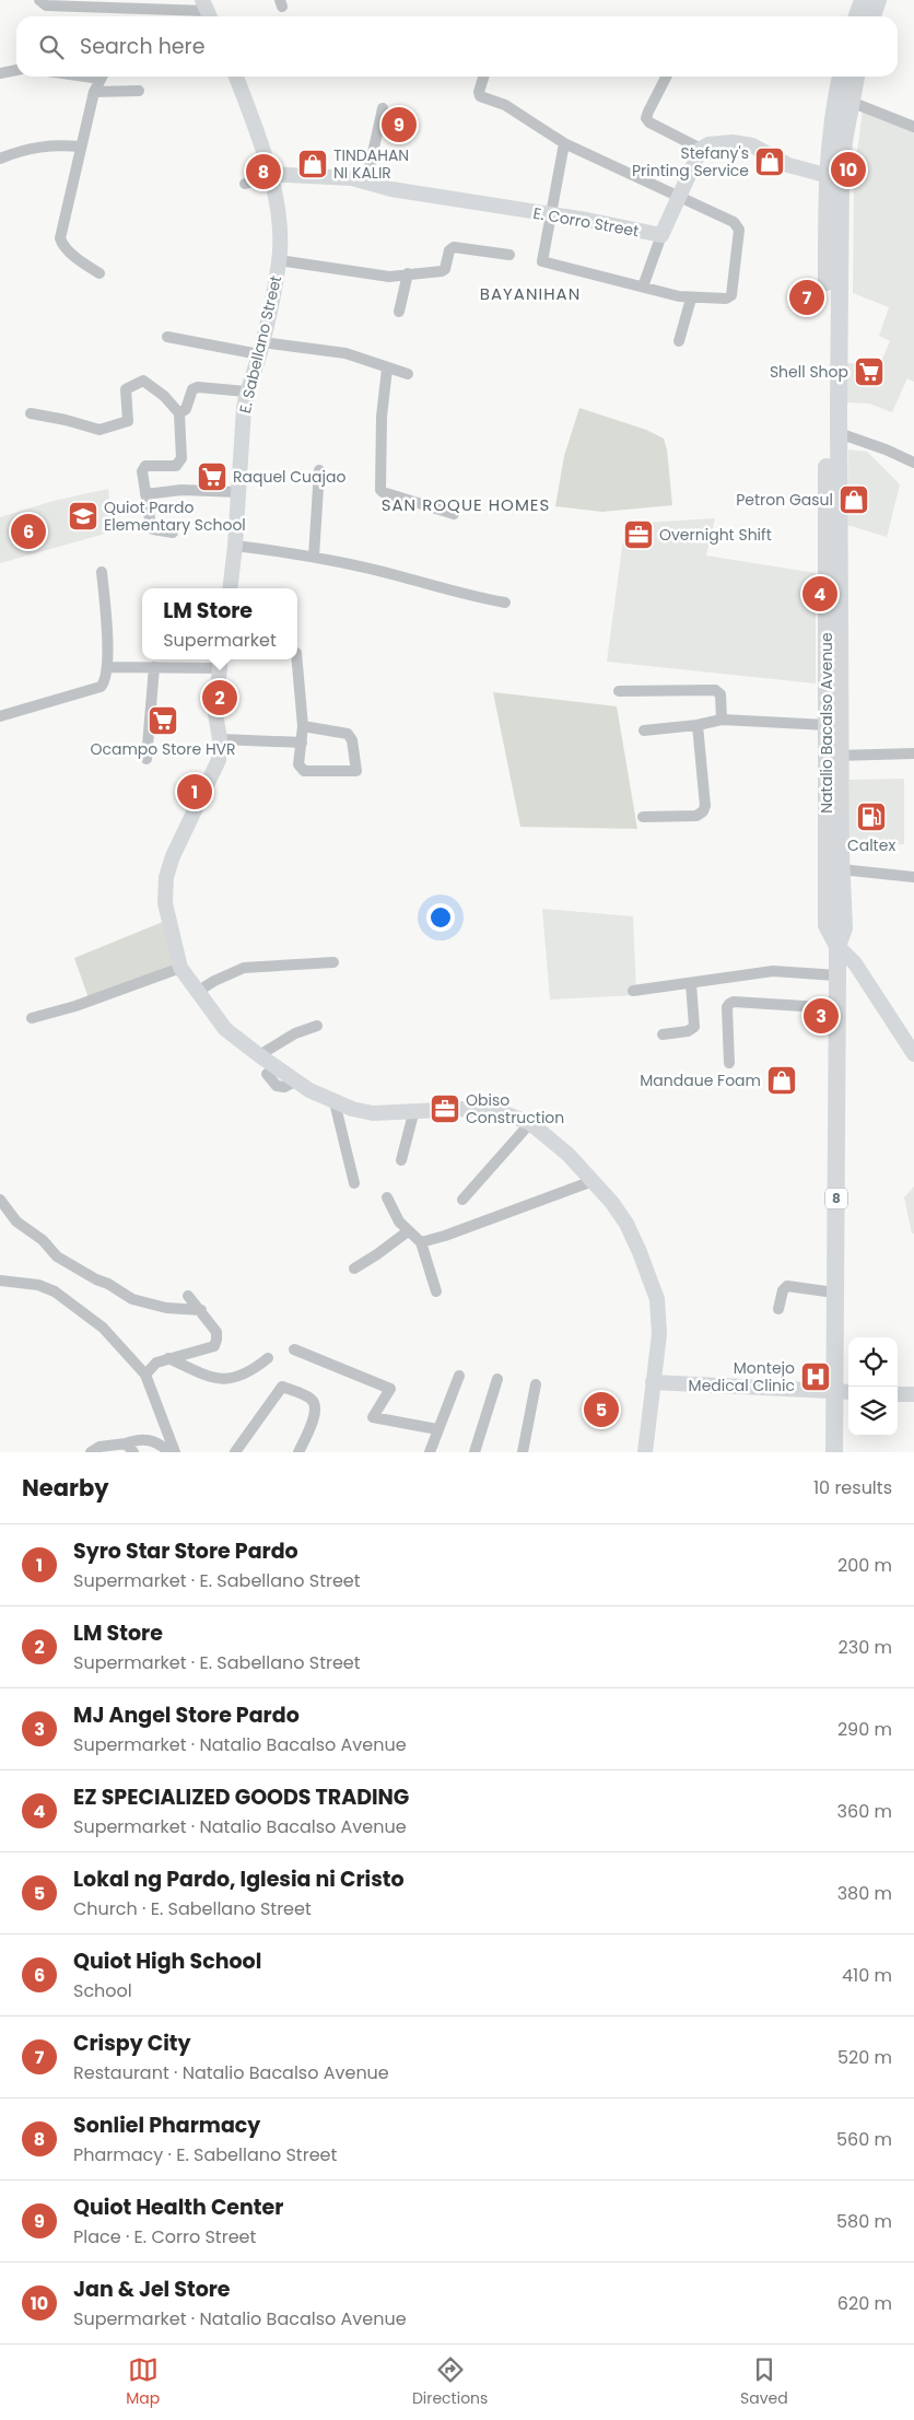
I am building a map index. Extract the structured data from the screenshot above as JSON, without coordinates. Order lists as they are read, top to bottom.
{
  "streets": {
    "main road": ["Natalio Bacalso Avenue", "8"],
    "street": ["E. Corro Street", "E. Sabellano Street"]
  },
  "crossings": [
    ["E. Corro Street", "E. Sabellano Street"]
  ],
  "districts": ["BAYANIHAN", "SAN ROQUE HOMES"],
  "places": {
    "shop": [
      "Stefany's Printing Service",
      "TINDAHAN NI KALIR",
      "Petron Gasul",
      "Mandaue Foam"
    ],
    "supermarket": ["Shell Shop", "Raquel Cuajao", "Ocampo Store HVR"],
    "school or university": ["Quiot Pardo Elementary School"],
    "office": ["Overnight Shift", "Obiso Construction"],
    "fuel station": ["Caltex"],
    "hospital": ["Montejo Medical Clinic"]
  },
  "page": {
    "search": "Search here",
    "pins": [
      "9",
      "10",
      "8",
      "7",
      "6",
      "4",
      "2",
      "1",
      "3",
      "5"
    ],
    "popup": ["LM Store", "Supermarket"],
    "heading": ["Nearby", "10 results"],
    "list": [
      {
        "mark": "1",
        "name": "Syro Star Store Pardo",
        "note": "Supermarket · E. Sabellano Street",
        "value": "200 m"
      },
      {
        "mark": "2",
        "name": "LM Store",
        "note": "Supermarket · E. Sabellano Street",
        "value": "230 m"
      },
      {
        "mark": "3",
        "name": "MJ Angel Store Pardo",
        "note": "Supermarket · Natalio Bacalso Avenue",
        "value": "290 m"
      },
      {
        "mark": "4",
        "name": "EZ SPECIALIZED GOODS TRADING",
        "note": "Supermarket · Natalio Bacalso Avenue",
        "value": "360 m"
      },
      {
        "mark": "5",
        "name": "Lokal ng Pardo, Iglesia ni Cristo",
        "note": "Church · E. Sabellano Street",
        "value": "380 m"
      },
      {
        "mark": "6",
        "name": "Quiot High School",
        "note": "School",
        "value": "410 m"
      },
      {
        "mark": "7",
        "name": "Crispy City",
        "note": "Restaurant · Natalio Bacalso Avenue",
        "value": "520 m"
      },
      {
        "mark": "8",
        "name": "Sonliel Pharmacy",
        "note": "Pharmacy · E. Sabellano Street",
        "value": "560 m"
      },
      {
        "mark": "9",
        "name": "Quiot Health Center",
        "note": "Place · E. Corro Street",
        "value": "580 m"
      },
      {
        "mark": "10",
        "name": "Jan & Jel Store",
        "note": "Supermarket · Natalio Bacalso Avenue",
        "value": "620 m"
      }
    ],
    "nav": ["Map", "Directions", "Saved"]
  }
}
